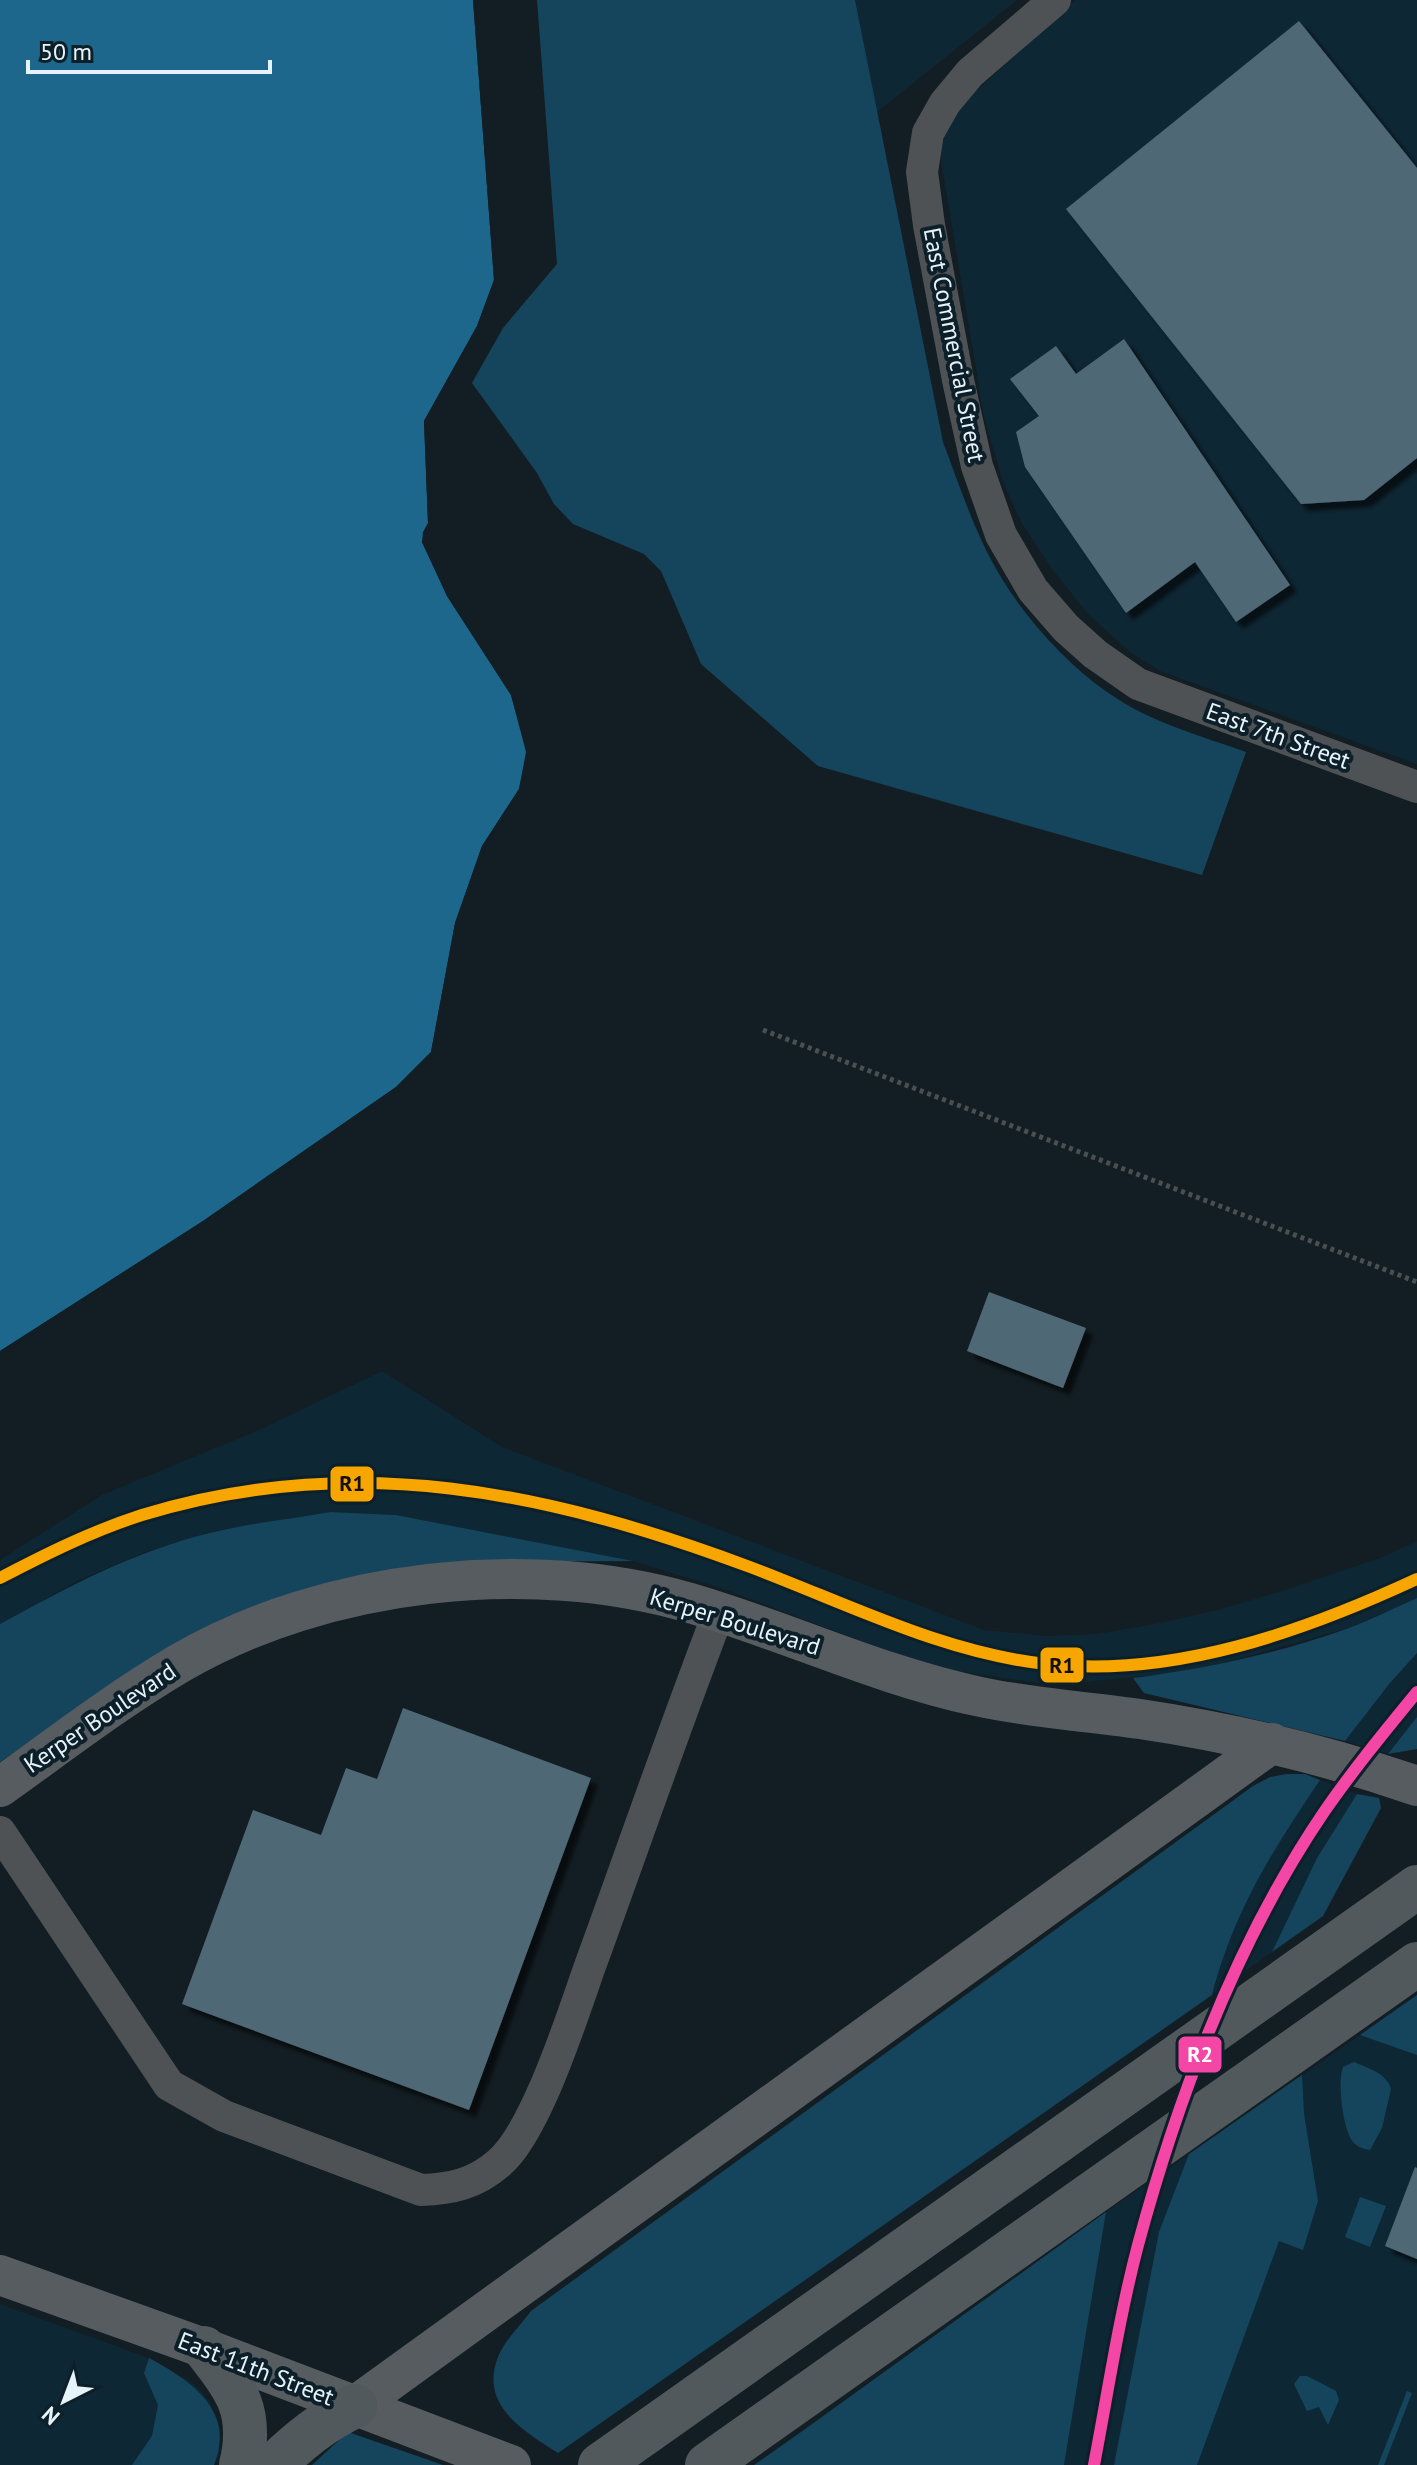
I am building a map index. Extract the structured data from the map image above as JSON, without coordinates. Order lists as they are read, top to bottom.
{
  "streets": {
    "main road": ["Kerper Boulevard", "East 11th Street"],
    "street": ["East Commercial Street", "East 7th Street"]
  },
  "crossings": [
    ["East Commercial Street", "East 7th Street"]
  ],
  "lines": ["transit line R1", "transit line R2"],
  "scale_bar": "50 m",
  "north": "bottom left"
}
